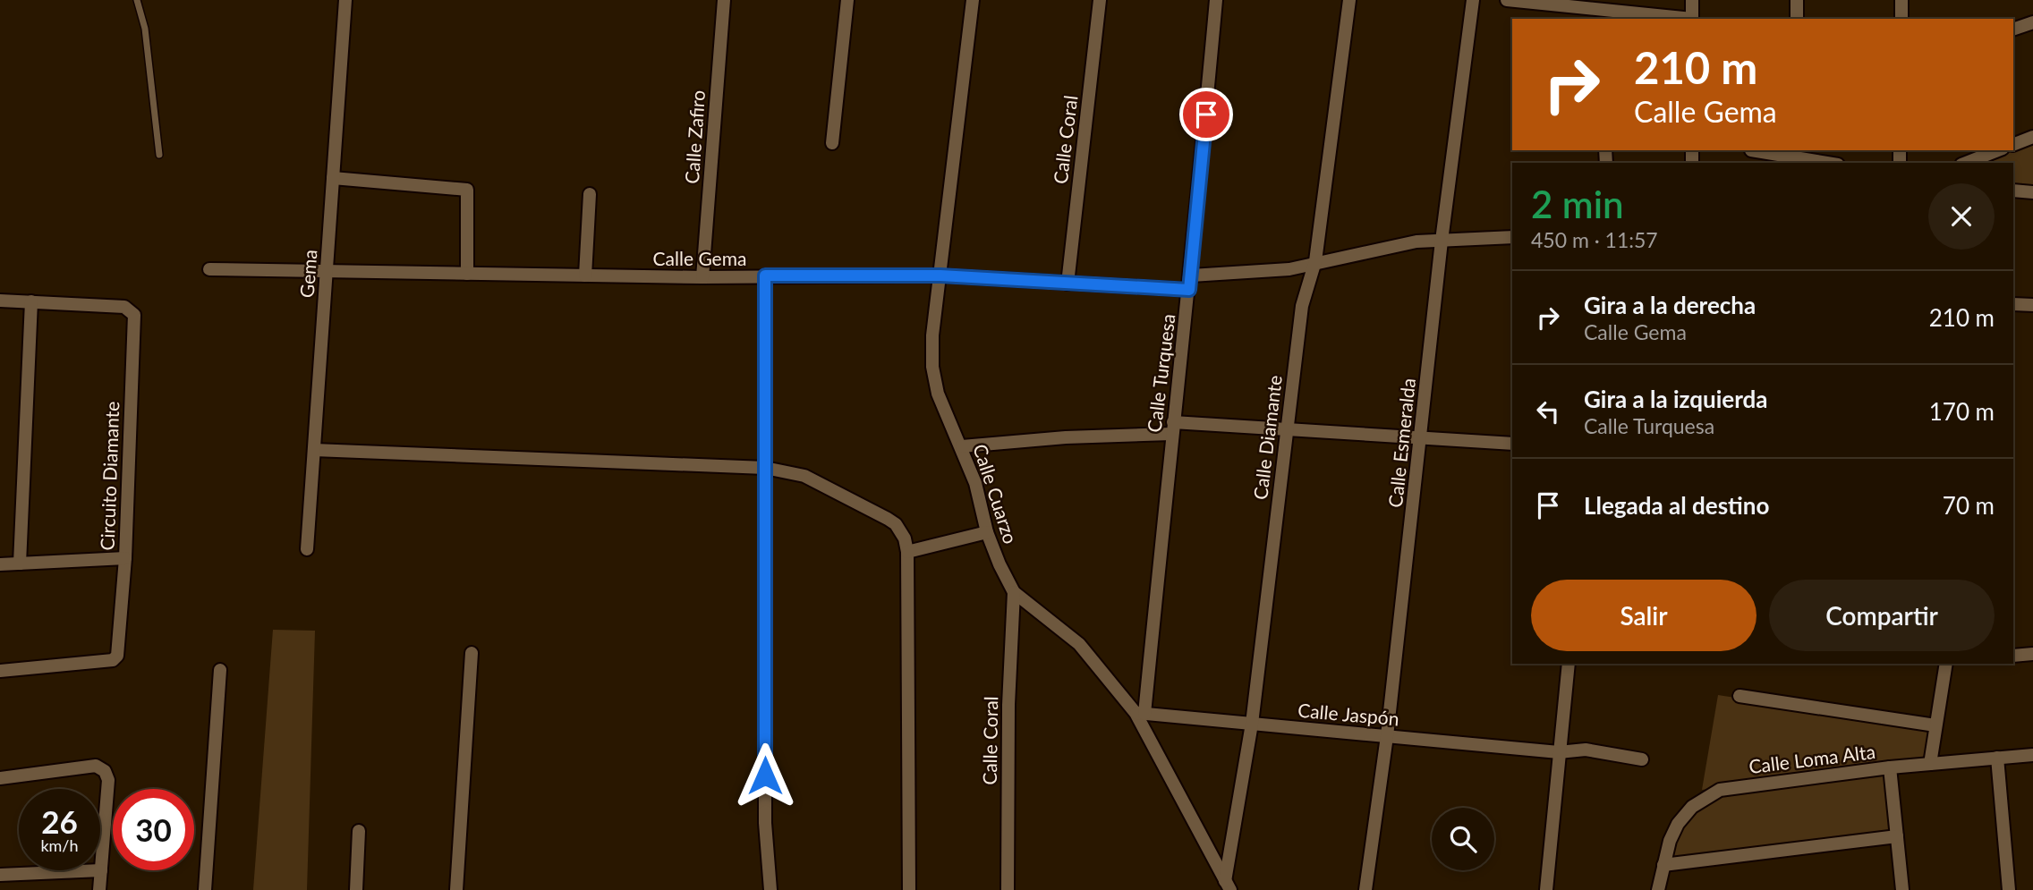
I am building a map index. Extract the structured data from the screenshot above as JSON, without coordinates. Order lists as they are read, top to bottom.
{
  "streets": {
    "street": [
      "Calle Zafiro",
      "Calle Coral",
      "Calle Gema",
      "Gema",
      "Calle Turquesa",
      "Calle Diamante",
      "Calle Esmeralda",
      "Circuito Diamante",
      "Calle Cuarzo",
      "Calle Jaspón",
      "Calle Loma Alta"
    ]
  },
  "crossings": [
    ["Calle Zafiro", "Calle Gema"],
    ["Calle Coral", "Calle Gema"],
    ["Calle Coral", "Calle Cuarzo"],
    ["Calle Gema", "Gema"],
    ["Calle Gema", "Calle Turquesa"],
    ["Calle Gema", "Calle Cuarzo"],
    ["Calle Turquesa", "Calle Cuarzo"],
    ["Calle Turquesa", "Calle Jaspón"],
    ["Calle Diamante", "Calle Cuarzo"],
    ["Calle Diamante", "Calle Jaspón"],
    ["Calle Esmeralda", "Calle Jaspón"],
    ["Calle Cuarzo", "Calle Jaspón"]
  ],
  "page": {
    "turn": ["210 m", "Calle Gema"],
    "heading": ["2 min", "450 m · 11:57"],
    "list": [
      {
        "name": "Gira a la derecha",
        "note": "Calle Gema",
        "value": "210 m"
      },
      {
        "name": "Gira a la izquierda",
        "note": "Calle Turquesa",
        "value": "170 m"
      },
      {
        "name": "Llegada al destino",
        "value": "70 m"
      }
    ],
    "buttons": ["Salir", "Compartir"],
    "speed": "26 km/h",
    "limit": "30"
  }
}
